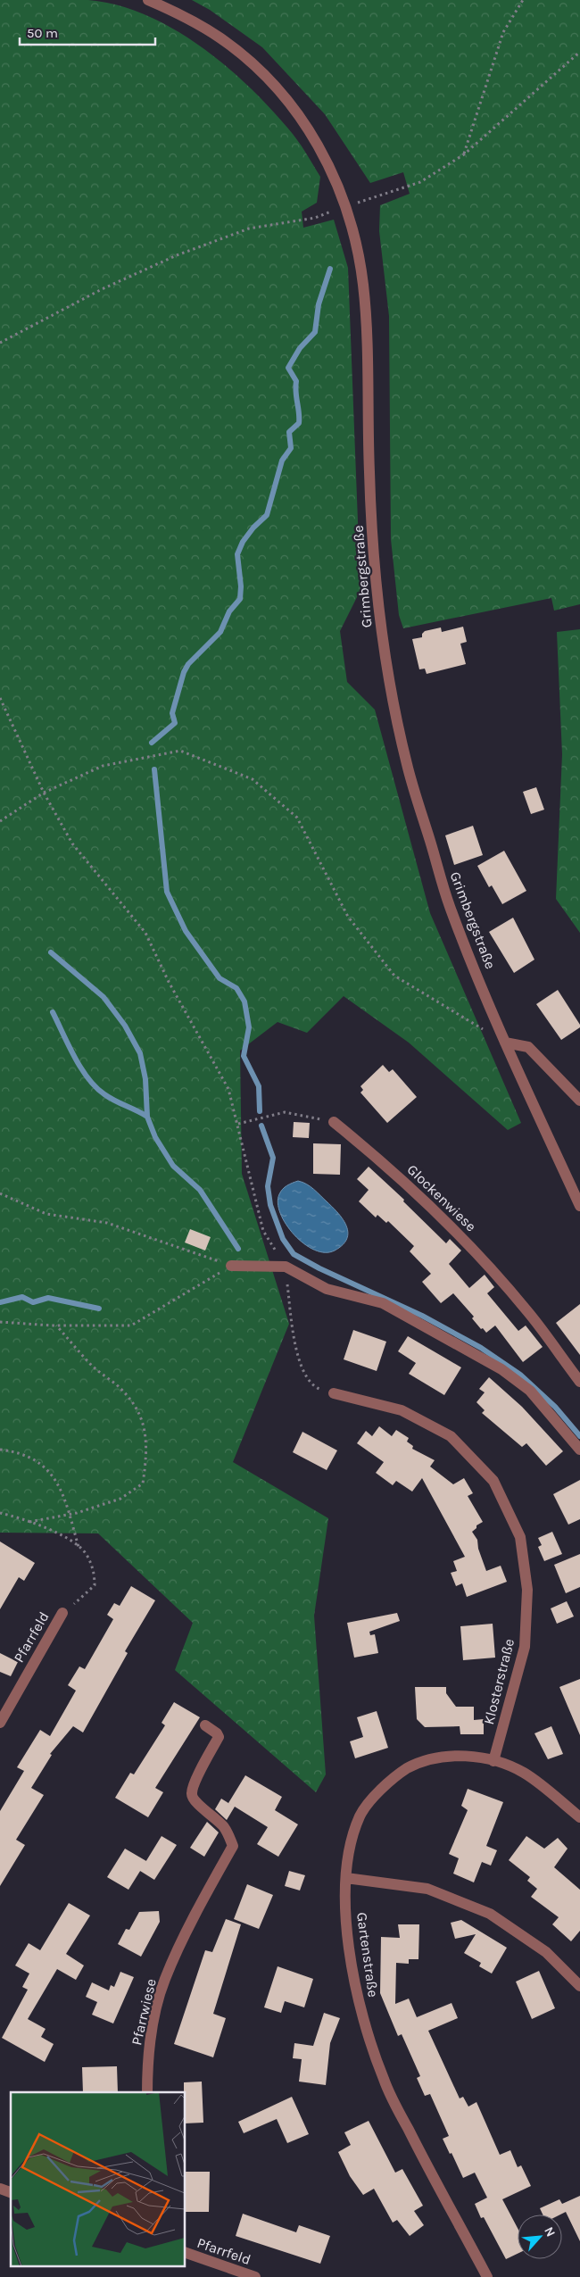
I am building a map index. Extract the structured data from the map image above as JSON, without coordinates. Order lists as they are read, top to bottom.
{
  "streets": {
    "street": [
      "Grimbergstraße",
      "Glockenwiese",
      "Pfarrfeld",
      "Klosterstraße",
      "Gartenstraße",
      "Pfarrwiese"
    ]
  },
  "crossings": [
    ["Klosterstraße", "Gartenstraße"]
  ],
  "scale_bar": "50 m",
  "north": "top right"
}
